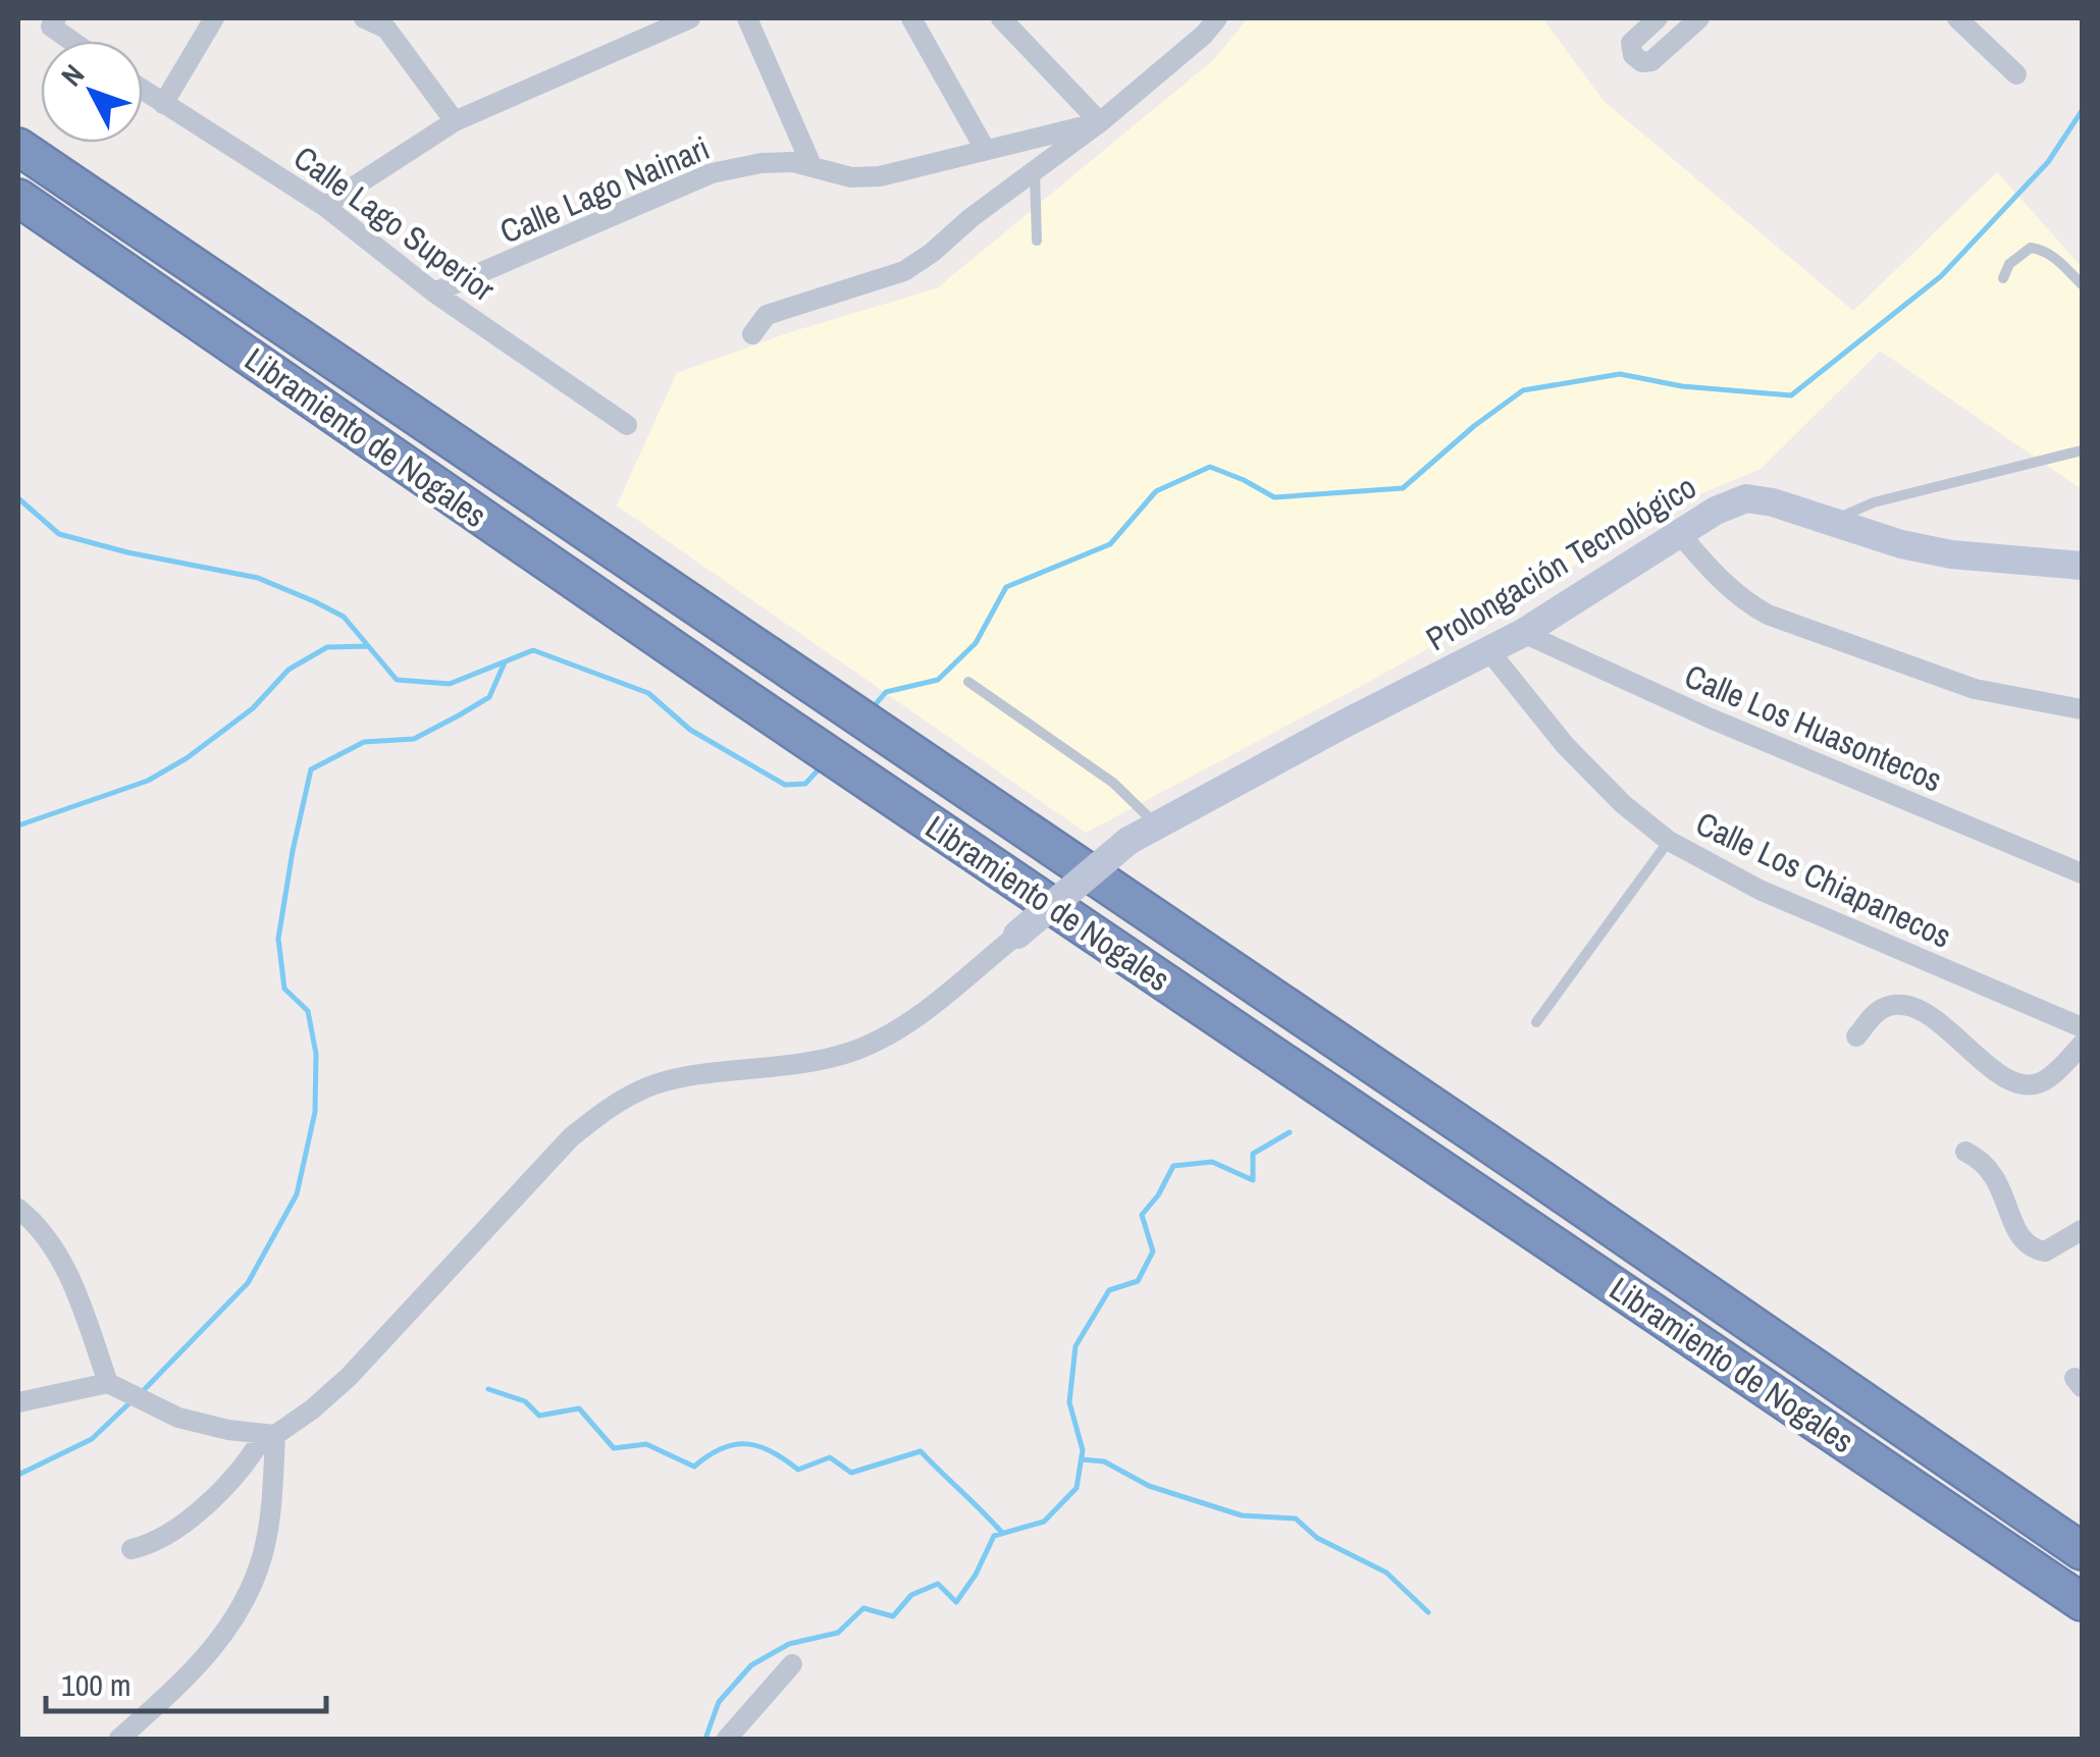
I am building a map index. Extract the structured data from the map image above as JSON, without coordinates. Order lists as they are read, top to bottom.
{
  "streets": {
    "highway": ["Libramiento de Nogales"],
    "street": [
      "Calle Lago Nainari",
      "Calle Lago Superior",
      "Prolongación Tecnológico",
      "Calle Los Huasontecos",
      "Calle Los Chiapanecos"
    ]
  },
  "crossings": [
    ["Calle Lago Nainari", "Calle Lago Superior"],
    ["Prolongación Tecnológico", "Calle Los Huasontecos"],
    ["Prolongación Tecnológico", "Calle Los Chiapanecos"]
  ],
  "scale_bar": "100 m",
  "north": "top left"
}
